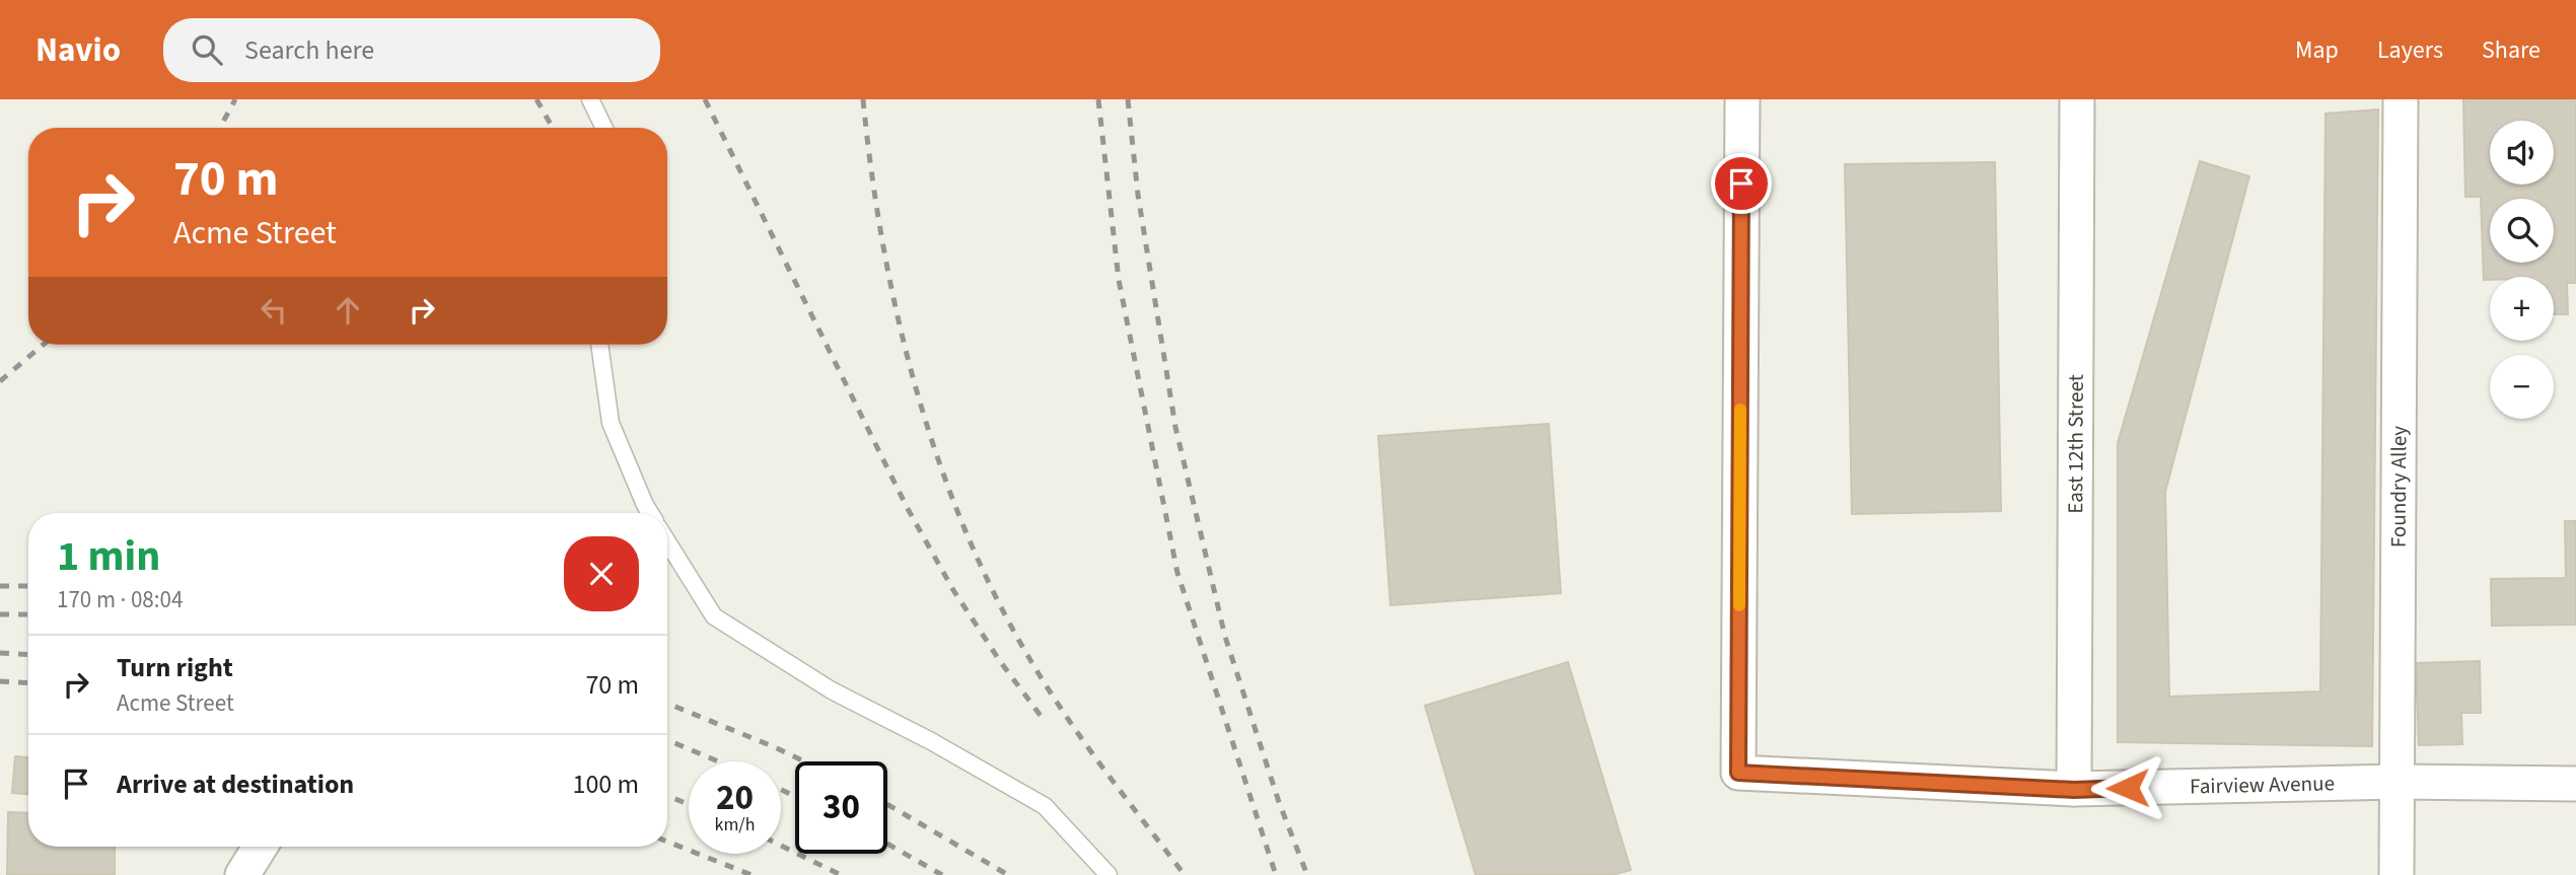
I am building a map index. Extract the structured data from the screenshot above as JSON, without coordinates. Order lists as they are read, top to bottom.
{
  "streets": {
    "street": ["East 12th Street", "Foundry Alley", "Fairview Avenue"]
  },
  "crossings": [
    ["East 12th Street", "Fairview Avenue"],
    ["Foundry Alley", "Fairview Avenue"]
  ],
  "page": {
    "header": "Navio",
    "search": "Search here",
    "nav": ["Map", "Layers", "Share"],
    "map_buttons": ["+", "−"],
    "turn": ["70 m", "Acme Street"],
    "heading": ["1 min", "170 m · 08:04"],
    "list": [
      {
        "name": "Turn right",
        "note": "Acme Street",
        "value": "70 m"
      },
      {
        "name": "Arrive at destination",
        "value": "100 m"
      }
    ],
    "speed": "20 km/h",
    "limit": "30"
  }
}
